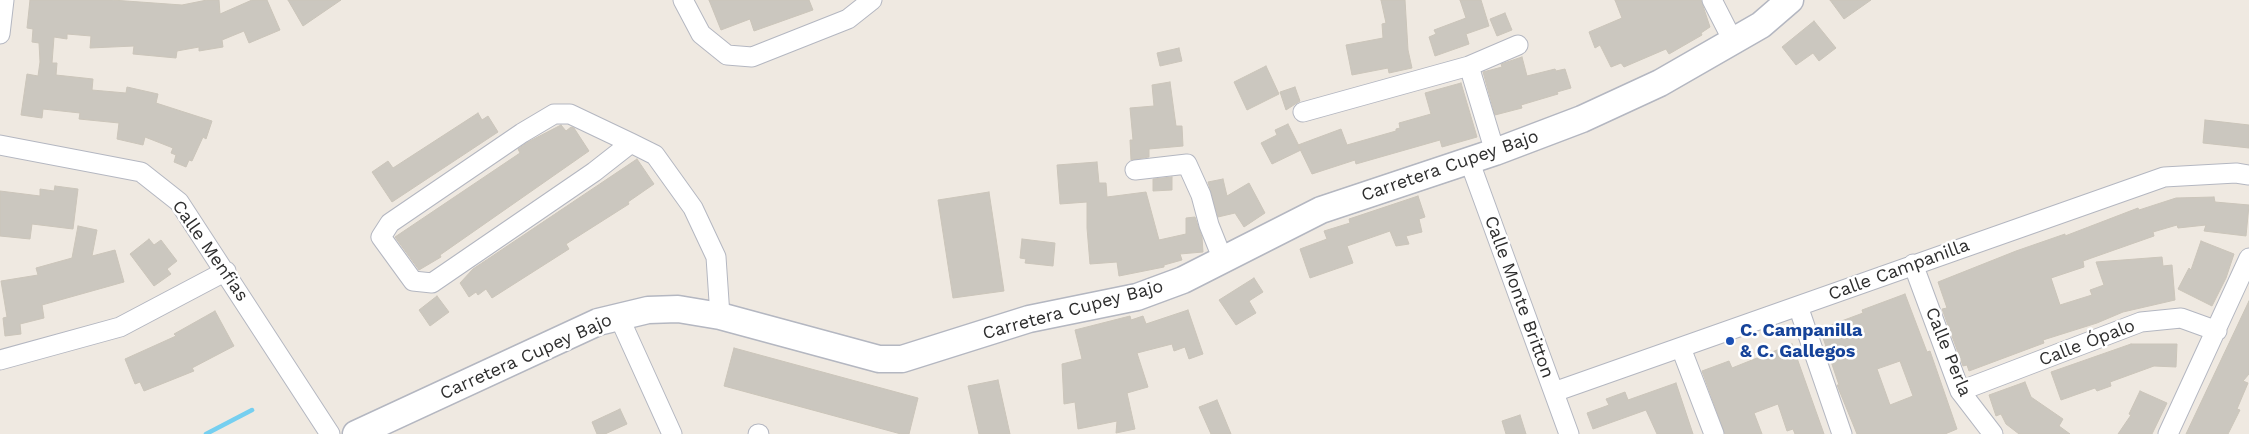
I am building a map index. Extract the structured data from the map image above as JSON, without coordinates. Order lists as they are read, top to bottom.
{
  "streets": {
    "street": [
      "Carretera Cupey Bajo",
      "Calle Menfias",
      "Calle Campanilla",
      "Calle Monte Britton",
      "Calle Ópalo",
      "Calle Perla"
    ]
  },
  "crossings": [
    ["Carretera Cupey Bajo", "Calle Monte Britton"],
    ["Calle Campanilla", "Calle Monte Britton"],
    ["Calle Campanilla", "Calle Perla"],
    ["Calle Ópalo", "Calle Perla"]
  ],
  "places": ["C. Campanilla & C. Gallegos"]
}
